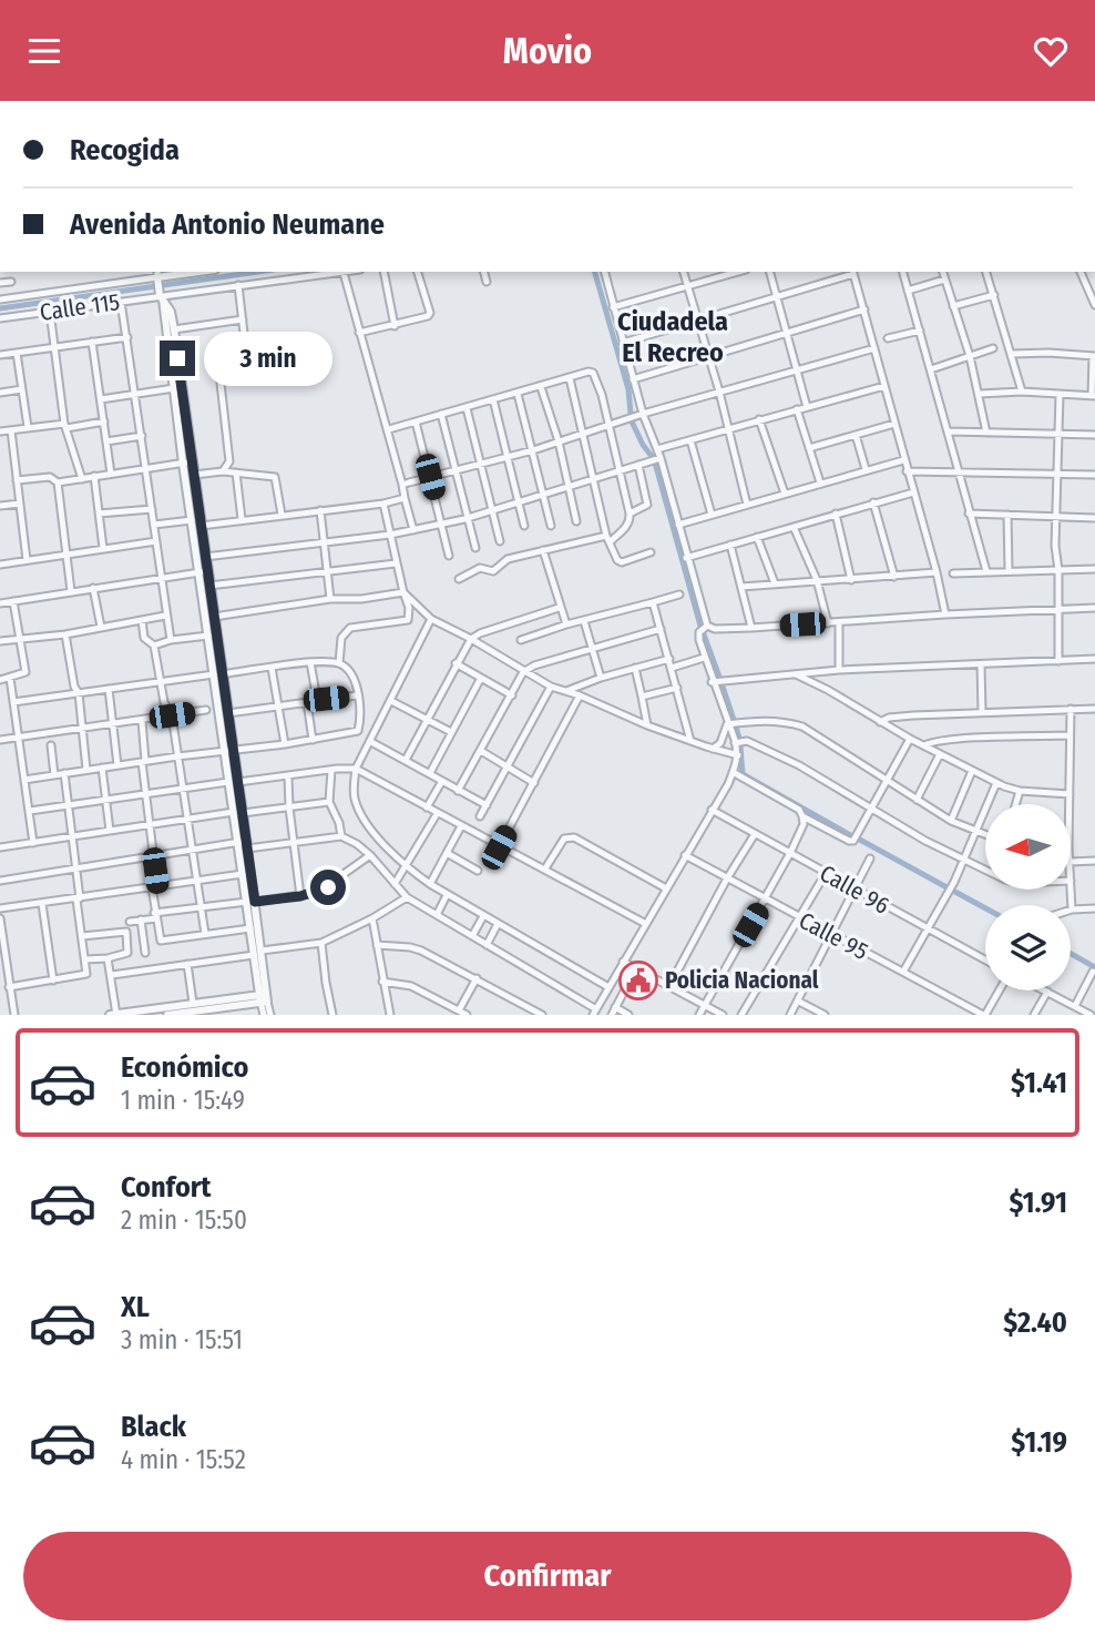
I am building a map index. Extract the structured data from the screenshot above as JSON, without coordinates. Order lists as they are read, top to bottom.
{
  "streets": {
    "street": ["Calle 115", "Calle 96", "Calle 95"]
  },
  "districts": ["Ciudadela El Recreo"],
  "places": {
    "public building": ["Policia Nacional"]
  },
  "north": "left",
  "page": {
    "header": "Movio",
    "banner": ["Recogida", "Avenida Antonio Neumane"],
    "bubble": "3 min",
    "list": [
      {
        "name": "Económico",
        "note": "1 min · 15:49",
        "value": "$1.41"
      },
      {
        "name": "Confort",
        "note": "2 min · 15:50",
        "value": "$1.91"
      },
      {
        "name": "XL",
        "note": "3 min · 15:51",
        "value": "$2.40"
      },
      {
        "name": "Black",
        "note": "4 min · 15:52",
        "value": "$1.19"
      }
    ],
    "buttons": "Confirmar"
  }
}
